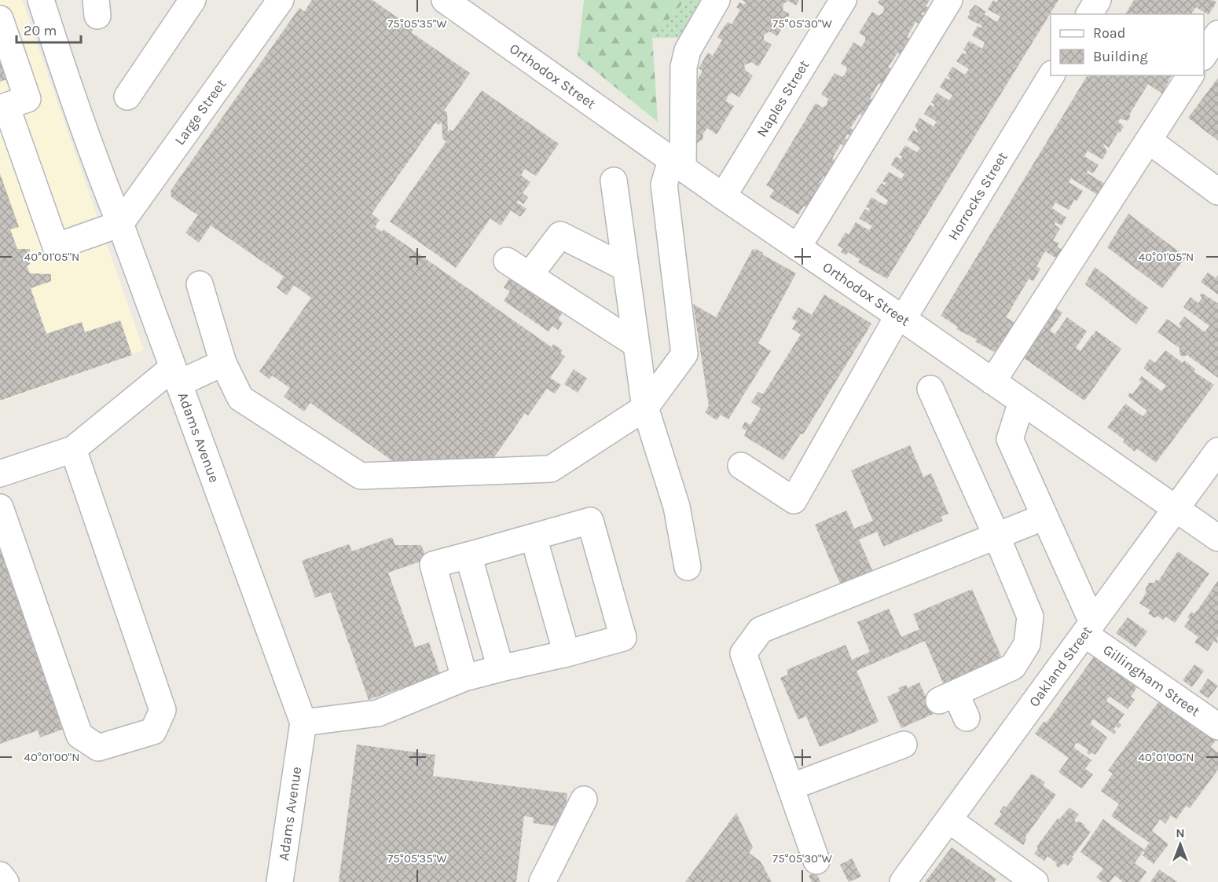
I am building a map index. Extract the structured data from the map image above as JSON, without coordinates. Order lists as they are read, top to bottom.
{
  "streets": {
    "street": [
      "Orthodox Street",
      "Naples Street",
      "Large Street",
      "Horrocks Street",
      "Adams Avenue",
      "Oakland Street",
      "Gillingham Street"
    ]
  },
  "crossings": [
    ["Orthodox Street", "Naples Street"],
    ["Orthodox Street", "Horrocks Street"],
    ["Orthodox Street", "Oakland Street"],
    ["Large Street", "Adams Avenue"],
    ["Oakland Street", "Gillingham Street"]
  ],
  "legend": ["Road", "Building"],
  "scale_bar": "20 m",
  "north": "top",
  "coordinates": [
    "75°05'35\"W",
    "75°05'30\"W",
    "40°01'05\"N",
    "40°01'00\"N"
  ]
}
